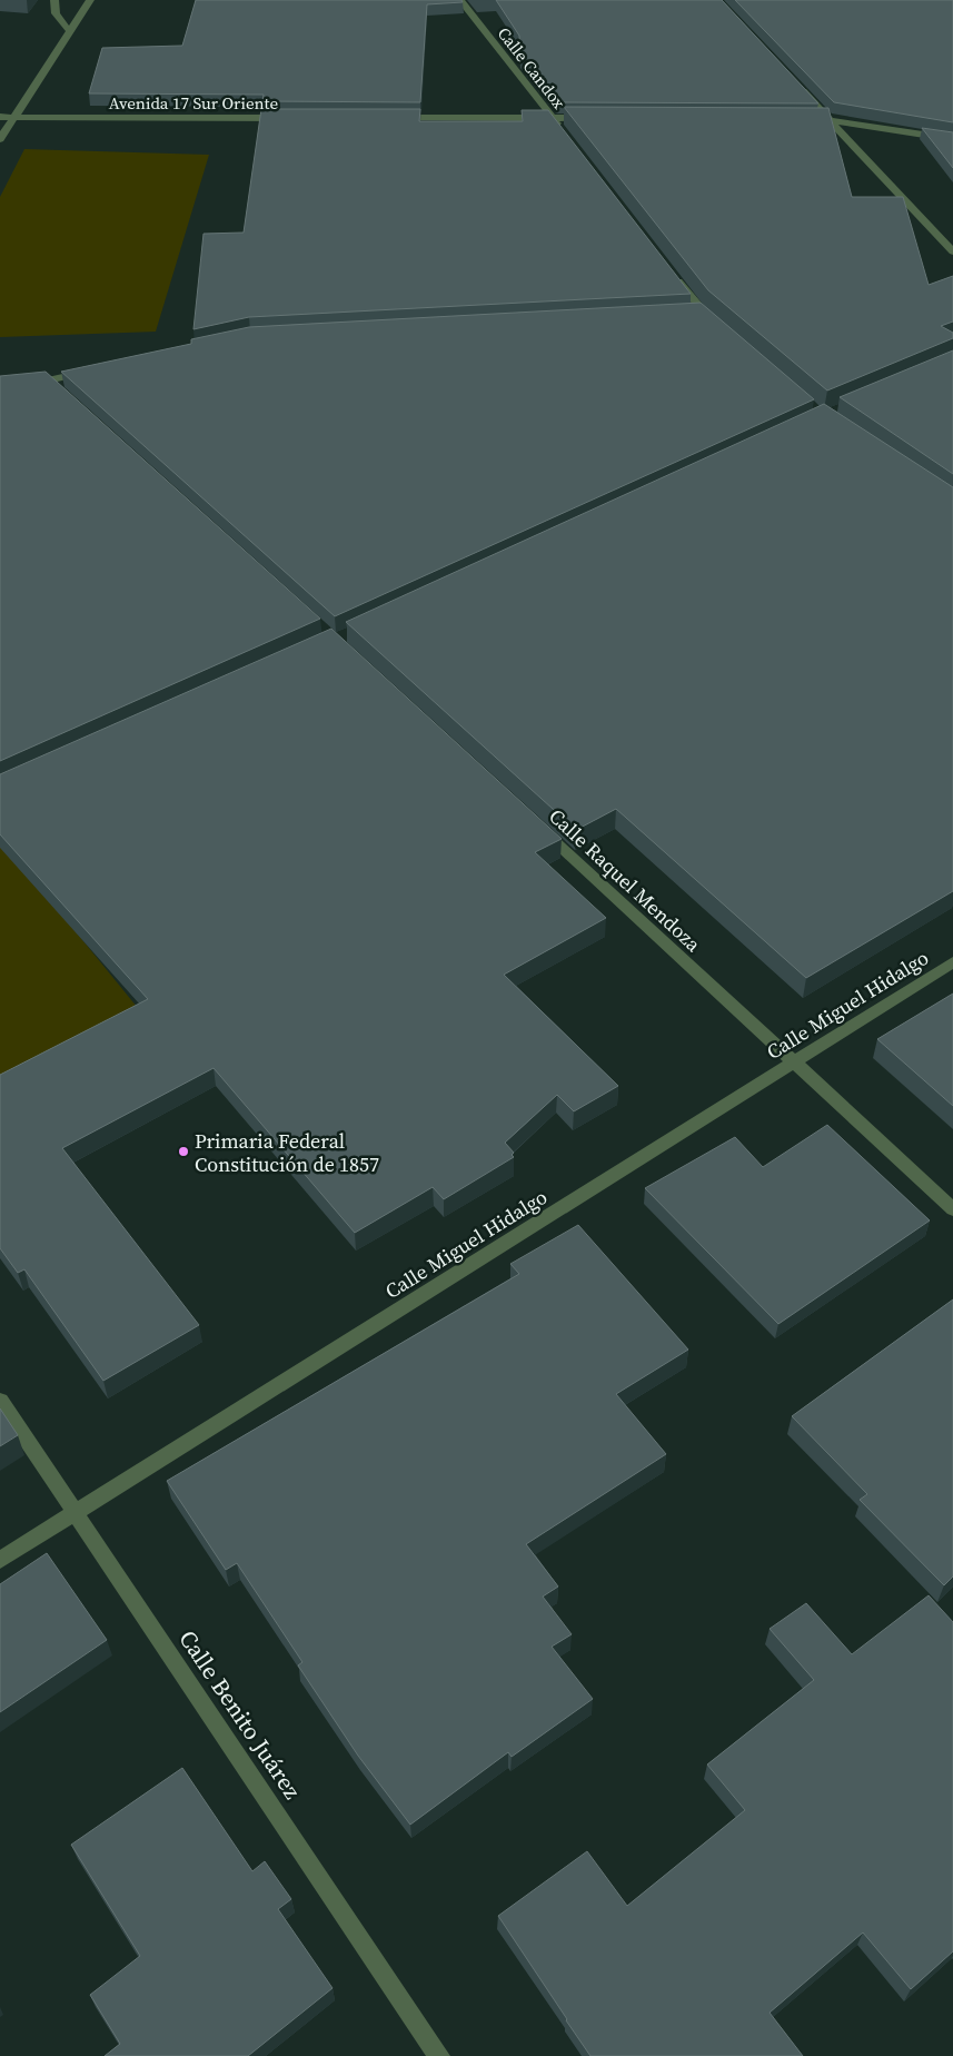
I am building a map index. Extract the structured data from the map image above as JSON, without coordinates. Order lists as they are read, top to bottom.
{
  "streets": {
    "street": [
      "Calle Candox",
      "Avenida 17 Sur Oriente",
      "Calle Raquel Mendoza",
      "Calle Miguel Hidalgo",
      "Calle Benito Juárez"
    ]
  },
  "crossings": [
    ["Calle Raquel Mendoza", "Calle Miguel Hidalgo"],
    ["Calle Miguel Hidalgo", "Calle Benito Juárez"]
  ],
  "places": ["Primaria Federal Constitución de 1857"]
}
